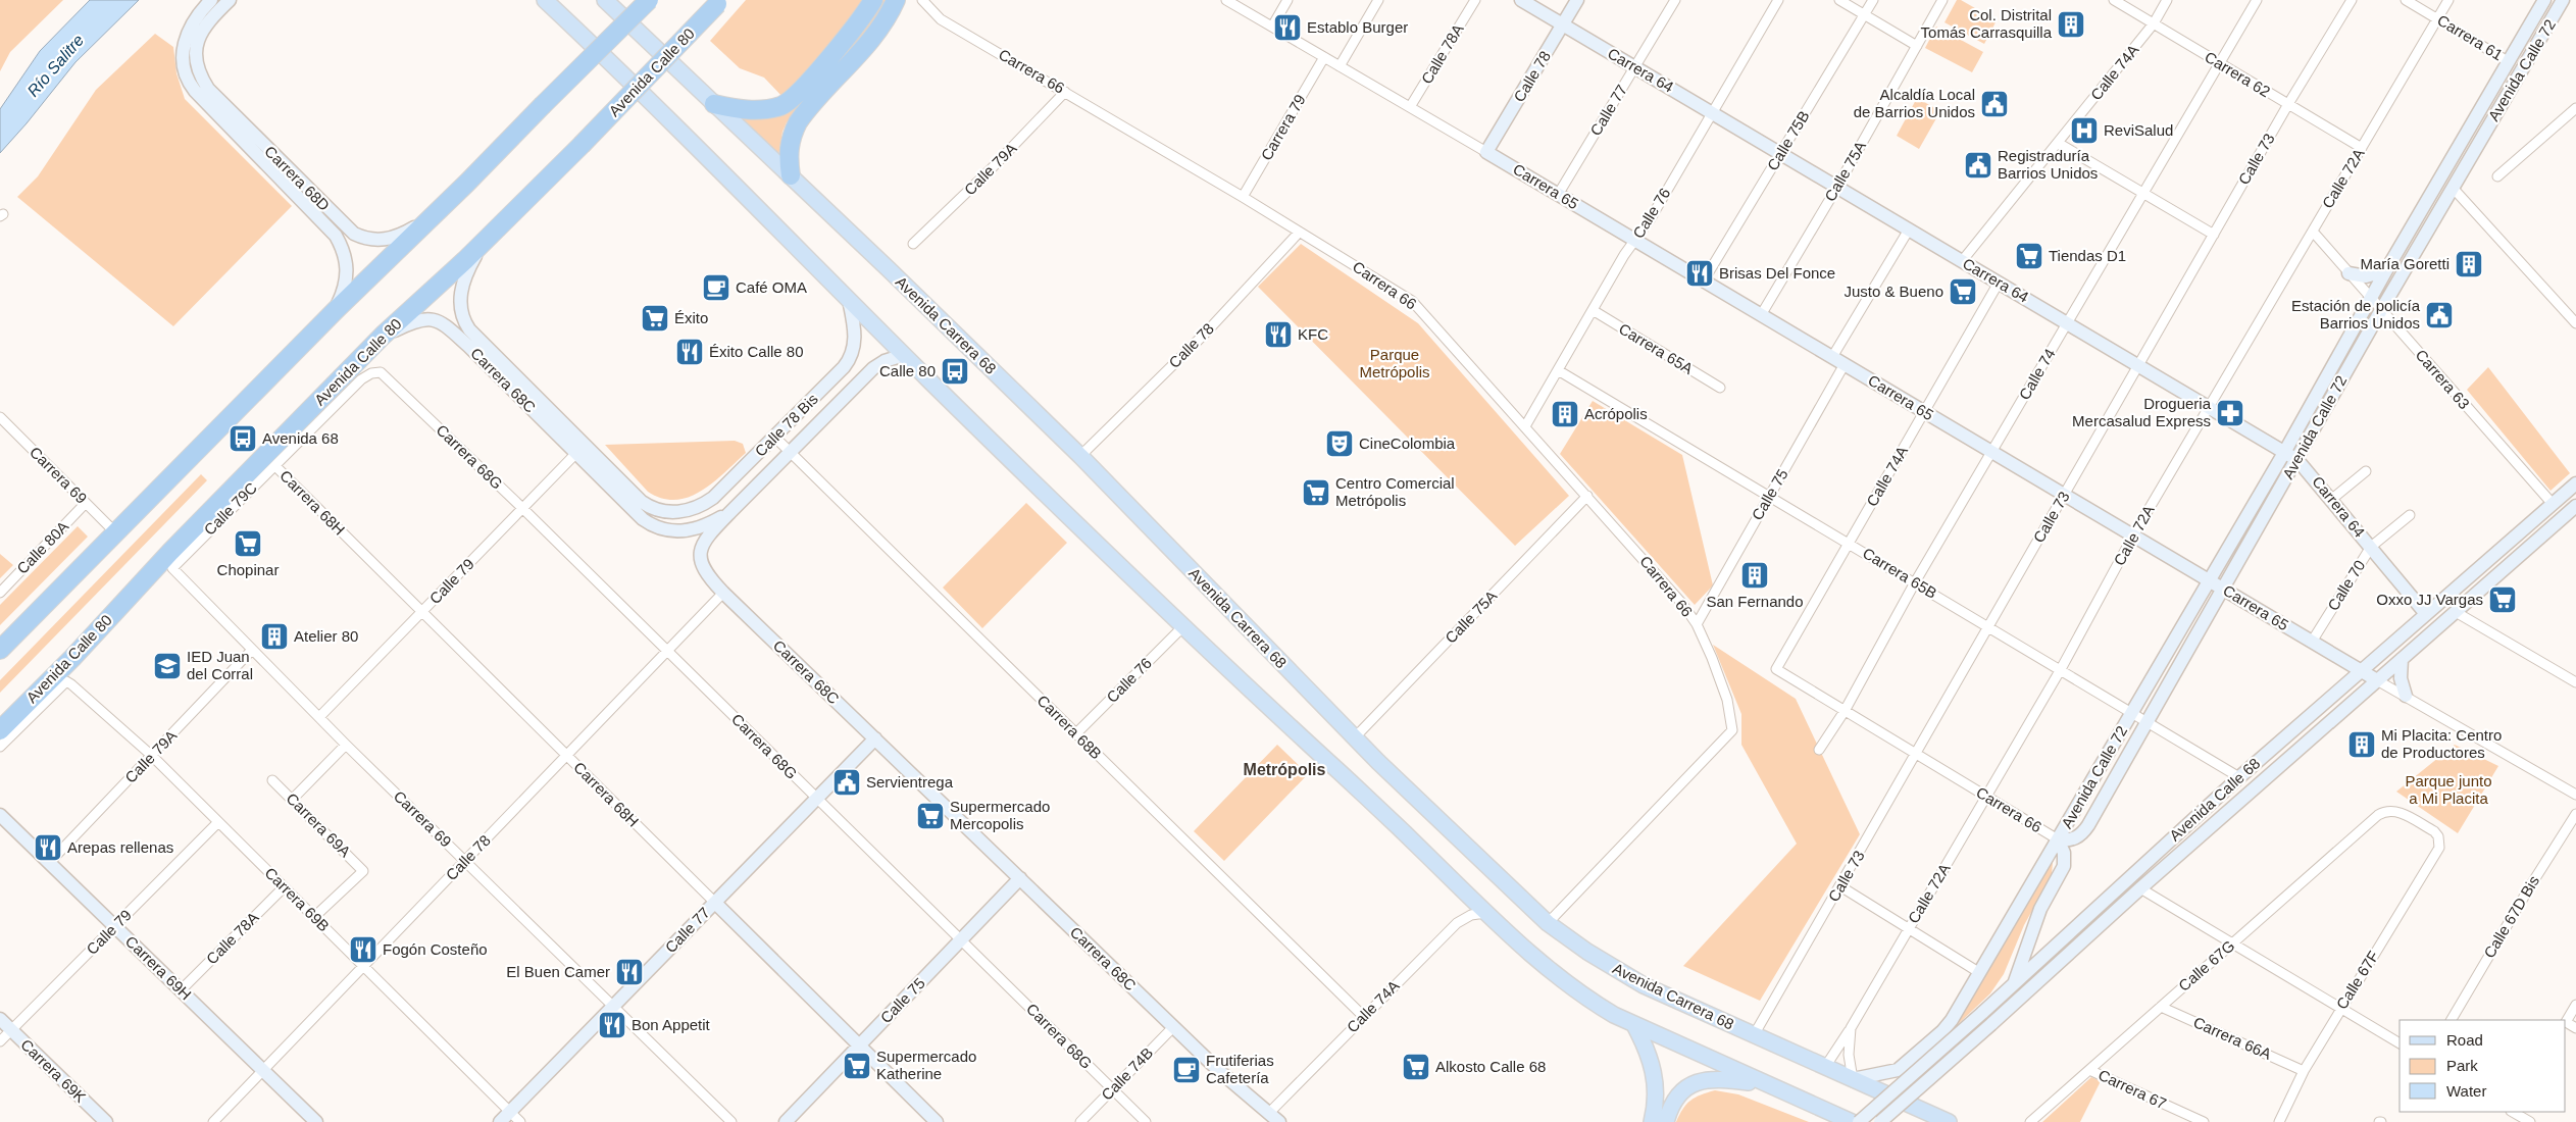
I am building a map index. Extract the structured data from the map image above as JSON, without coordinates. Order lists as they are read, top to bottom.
{
  "streets": {
    "highway": ["Avenida Calle 80"],
    "main road": ["Avenida Carrera 68"],
    "street": [
      "Carrera 61",
      "Calle 78A",
      "Carrera 64",
      "Avenida Calle 72",
      "Carrera 66",
      "Calle 74A",
      "Carrera 62",
      "Calle 78",
      "Calle 77",
      "Carrera 79",
      "Calle 75B",
      "Calle 73",
      "Calle 79A",
      "Calle 75A",
      "Carrera 68D",
      "Calle 72A",
      "Carrera 65",
      "Calle 76",
      "Carrera 65A",
      "Calle 74",
      "Carrera 63",
      "Carrera 68C",
      "Calle 78 Bis",
      "Carrera 68G",
      "Carrera 69",
      "Calle 75",
      "Carrera 68H",
      "Calle 79C",
      "Calle 80A",
      "Carrera 65B",
      "Calle 79",
      "Calle 70",
      "Carrera 68B",
      "Avenida Calle 68",
      "Carrera 69A",
      "Carrera 69B",
      "Calle 67D Bis",
      "Calle 67G",
      "Carrera 69H",
      "Calle 67F",
      "Carrera 66A",
      "Carrera 69K",
      "Calle 74B",
      "Carrera 67"
    ]
  },
  "crossings": [
    ["Carrera 61", "Avenida Calle 72"],
    ["Carrera 61", "Calle 72A"],
    ["Calle 78A", "Carrera 65"],
    ["Calle 78A", "Carrera 69B"],
    ["Calle 78A", "Carrera 69H"],
    ["Carrera 64", "Avenida Calle 72"],
    ["Carrera 64", "Calle 74A"],
    ["Carrera 64", "Calle 78"],
    ["Carrera 64", "Calle 77"],
    ["Carrera 64", "Calle 75B"],
    ["Carrera 64", "Calle 73"],
    ["Carrera 64", "Calle 75A"],
    ["Carrera 64", "Calle 72A"],
    ["Carrera 64", "Calle 76"],
    ["Carrera 64", "Calle 74"],
    ["Carrera 64", "Calle 70"],
    ["Carrera 64", "Avenida Calle 68"],
    ["Avenida Calle 72", "Carrera 66"],
    ["Avenida Calle 72", "Calle 72A"],
    ["Avenida Calle 72", "Carrera 65"],
    ["Avenida Calle 72", "Avenida Carrera 68"],
    ["Avenida Calle 72", "Carrera 63"],
    ["Avenida Calle 72", "Carrera 65B"],
    ["Avenida Calle 72", "Avenida Calle 68"],
    ["Carrera 66", "Calle 74A"],
    ["Carrera 66", "Calle 78"],
    ["Carrera 66", "Carrera 79"],
    ["Carrera 66", "Calle 73"],
    ["Carrera 66", "Calle 79A"],
    ["Carrera 66", "Calle 75A"],
    ["Carrera 66", "Calle 72A"],
    ["Carrera 66", "Calle 76"],
    ["Carrera 66", "Avenida Carrera 68"],
    ["Carrera 66", "Calle 74"],
    ["Carrera 66", "Calle 75"],
    ["Avenida Calle 80", "Carrera 68C"],
    ["Avenida Calle 80", "Carrera 69"],
    ["Avenida Calle 80", "Calle 79C"],
    ["Calle 74A", "Carrera 62"],
    ["Calle 74A", "Carrera 65"],
    ["Calle 74A", "Carrera 68C"],
    ["Calle 74A", "Carrera 65B"],
    ["Calle 74A", "Carrera 68B"],
    ["Carrera 62", "Calle 73"],
    ["Carrera 62", "Calle 72A"],
    ["Carrera 62", "Calle 74"],
    ["Calle 78", "Carrera 65"],
    ["Calle 78", "Avenida Carrera 68"],
    ["Calle 78", "Carrera 68C"],
    ["Calle 78", "Carrera 68G"],
    ["Calle 78", "Carrera 69"],
    ["Calle 78", "Carrera 68H"],
    ["Calle 78", "Carrera 69B"],
    ["Calle 78", "Carrera 69H"],
    ["Calle 77", "Carrera 65"],
    ["Calle 77", "Carrera 68C"],
    ["Calle 77", "Carrera 68G"],
    ["Calle 77", "Carrera 69"],
    ["Calle 77", "Carrera 68H"],
    ["Calle 77", "Carrera 69B"],
    ["Carrera 79", "Carrera 65"],
    ["Calle 75B", "Carrera 65"],
    ["Calle 73", "Carrera 65"],
    ["Calle 73", "Avenida Carrera 68"],
    ["Calle 73", "Carrera 65B"],
    ["Calle 79A", "Carrera 69"],
    ["Calle 79A", "Carrera 69B"],
    ["Calle 79A", "Carrera 69H"],
    ["Calle 75A", "Carrera 65"],
    ["Calle 75A", "Avenida Carrera 68"],
    ["Calle 72A", "Carrera 65"],
    ["Calle 72A", "Avenida Carrera 68"],
    ["Calle 72A", "Carrera 63"],
    ["Calle 72A", "Carrera 65B"],
    ["Carrera 65", "Calle 76"],
    ["Carrera 65", "Calle 74"],
    ["Carrera 65", "Calle 75"],
    ["Carrera 65", "Calle 70"],
    ["Carrera 65", "Avenida Calle 68"],
    ["Calle 76", "Carrera 65A"],
    ["Calle 76", "Carrera 65B"],
    ["Calle 76", "Carrera 68B"],
    ["Calle 74", "Carrera 65B"],
    ["Carrera 63", "Avenida Calle 68"],
    ["Carrera 68C", "Calle 78 Bis"],
    ["Carrera 68C", "Calle 75"],
    ["Carrera 68C", "Calle 79"],
    ["Carrera 68C", "Calle 74B"],
    ["Calle 78 Bis", "Carrera 68B"],
    ["Carrera 68G", "Calle 75"],
    ["Carrera 68G", "Calle 79C"],
    ["Carrera 68G", "Calle 79"],
    ["Carrera 68G", "Calle 74B"],
    ["Carrera 69", "Calle 79C"],
    ["Carrera 69", "Calle 80A"],
    ["Carrera 69", "Calle 79"],
    ["Calle 75", "Carrera 68H"],
    ["Calle 75", "Carrera 65B"],
    ["Carrera 68H", "Calle 79C"],
    ["Carrera 68H", "Calle 79"],
    ["Carrera 65B", "Avenida Calle 68"],
    ["Calle 79", "Carrera 69B"],
    ["Calle 79", "Carrera 69H"],
    ["Calle 79", "Carrera 69K"],
    ["Carrera 69A", "Carrera 69B"],
    ["Calle 67G", "Calle 67F"],
    ["Calle 67G", "Carrera 66A"],
    ["Calle 67G", "Carrera 67"],
    ["Calle 67F", "Carrera 66A"]
  ],
  "districts": ["Metrópolis"],
  "water": ["Río Salitre"],
  "parks": ["Parque Metrópolis", "Parque junto a Mi Placita"],
  "places": {
    "building": [
      "Col. Distrital Tomás Carrasquilla",
      "María Goretti",
      "Acrópolis",
      "San Fernando",
      "Atelier 80",
      "Mi Placita: Centro de Productores"
    ],
    "restaurant": [
      "Establo Burger",
      "Brisas Del Fonce",
      "KFC",
      "Éxito Calle 80",
      "Arepas rellenas",
      "Fogón Costeño",
      "El Buen Camer",
      "Bon Appetit"
    ],
    "public building": [
      "Alcaldía Local de Barrios Unidos",
      "Registraduría Barrios Unidos",
      "Estación de policía Barrios Unidos",
      "Servientrega"
    ],
    "hospital": ["ReviSalud"],
    "supermarket": [
      "Tiendas D1",
      "Justo & Bueno",
      "Éxito",
      "Centro Comercial Metrópolis",
      "Chopinar",
      "Oxxo JJ Vargas",
      "Supermercado Mercopolis",
      "Supermercado Katherine",
      "Alkosto Calle 68"
    ],
    "cafe": ["Café OMA", "Frutiferias Cafetería"],
    "bus stop": ["Calle 80", "Avenida 68"],
    "pharmacy": ["Drogueria Mercasalud Express"],
    "theatre": ["CineColombia"],
    "school or university": ["IED Juan del Corral"]
  },
  "legend": ["Road", "Park", "Water"]
}
